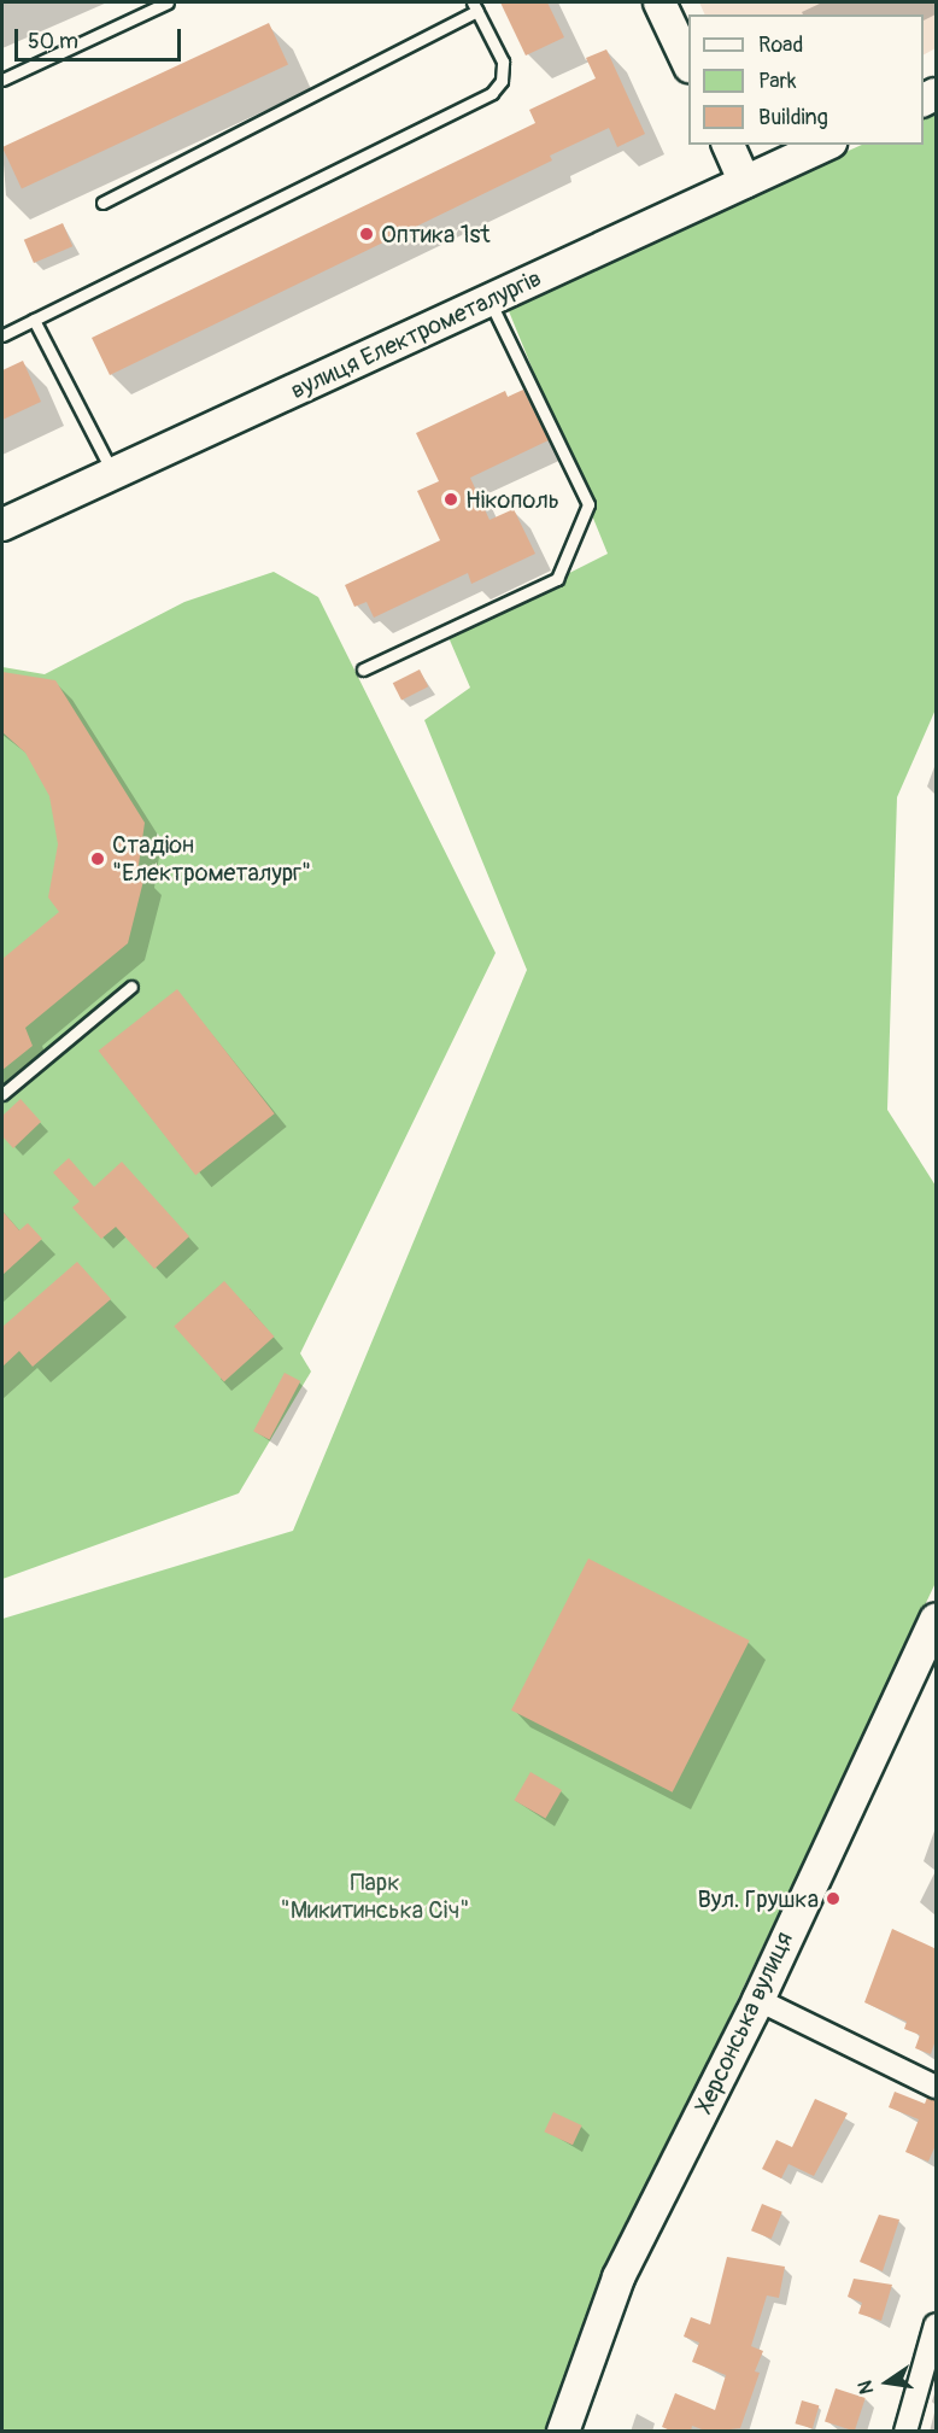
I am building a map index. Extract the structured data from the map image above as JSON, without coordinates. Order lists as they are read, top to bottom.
{
  "streets": {
    "main road": ["вулиця Електрометалургів", "Херсонська вулиця"]
  },
  "parks": ["Парк \"Микитинська Січ\""],
  "places": [
    "Оптика 1st",
    "Нікополь",
    "Стадіон \"Електрометалург\"",
    "Вул. Грушка"
  ],
  "legend": ["Road", "Park", "Building"],
  "scale_bar": "50 m",
  "north": "left"
}
